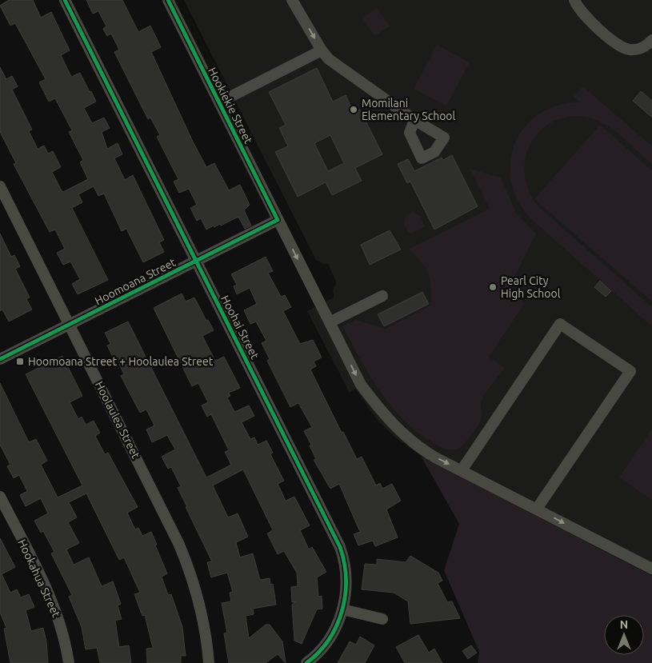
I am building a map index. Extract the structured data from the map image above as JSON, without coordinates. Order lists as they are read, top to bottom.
{
  "streets": {
    "street": [
      "Hookiekie Street",
      "Hoomoana Street",
      "Hoohai Street",
      "Hoolaulea Street",
      "Hookahua Street"
    ]
  },
  "crossings": [
    ["Hookiekie Street", "Hoomoana Street"],
    ["Hoomoana Street", "Hoohai Street"],
    ["Hoomoana Street", "Hoolaulea Street"]
  ],
  "one_way": ["Hookiekie Street"],
  "places": {
    "other": ["Momilani Elementary School", "Pearl City High School"],
    "transit": ["Hoomoana Street + Hoolaulea Street"]
  },
  "north": "top"
}
